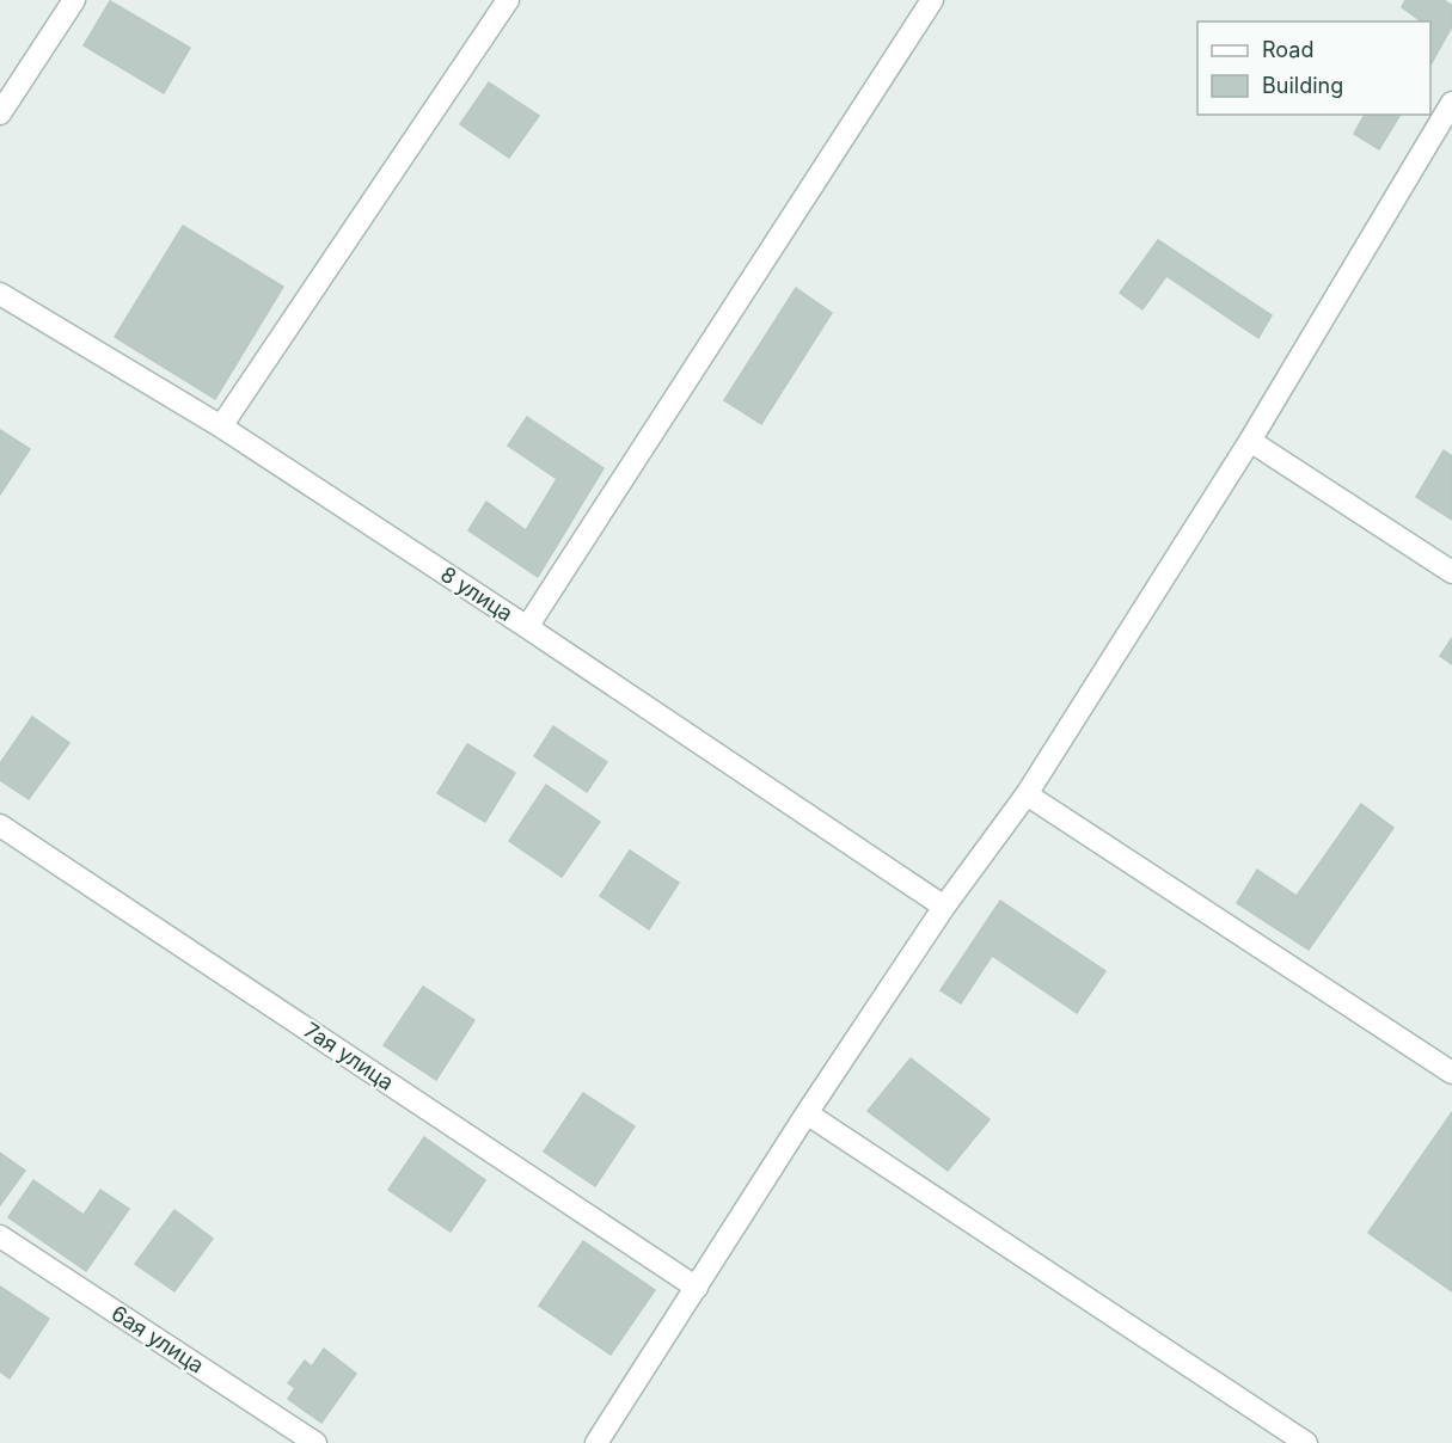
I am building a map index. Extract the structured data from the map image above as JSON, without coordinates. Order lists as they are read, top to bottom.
{
  "streets": {
    "street": ["8 улица", "7ая улица", "6ая улица"]
  },
  "legend": ["Road", "Building"]
}
